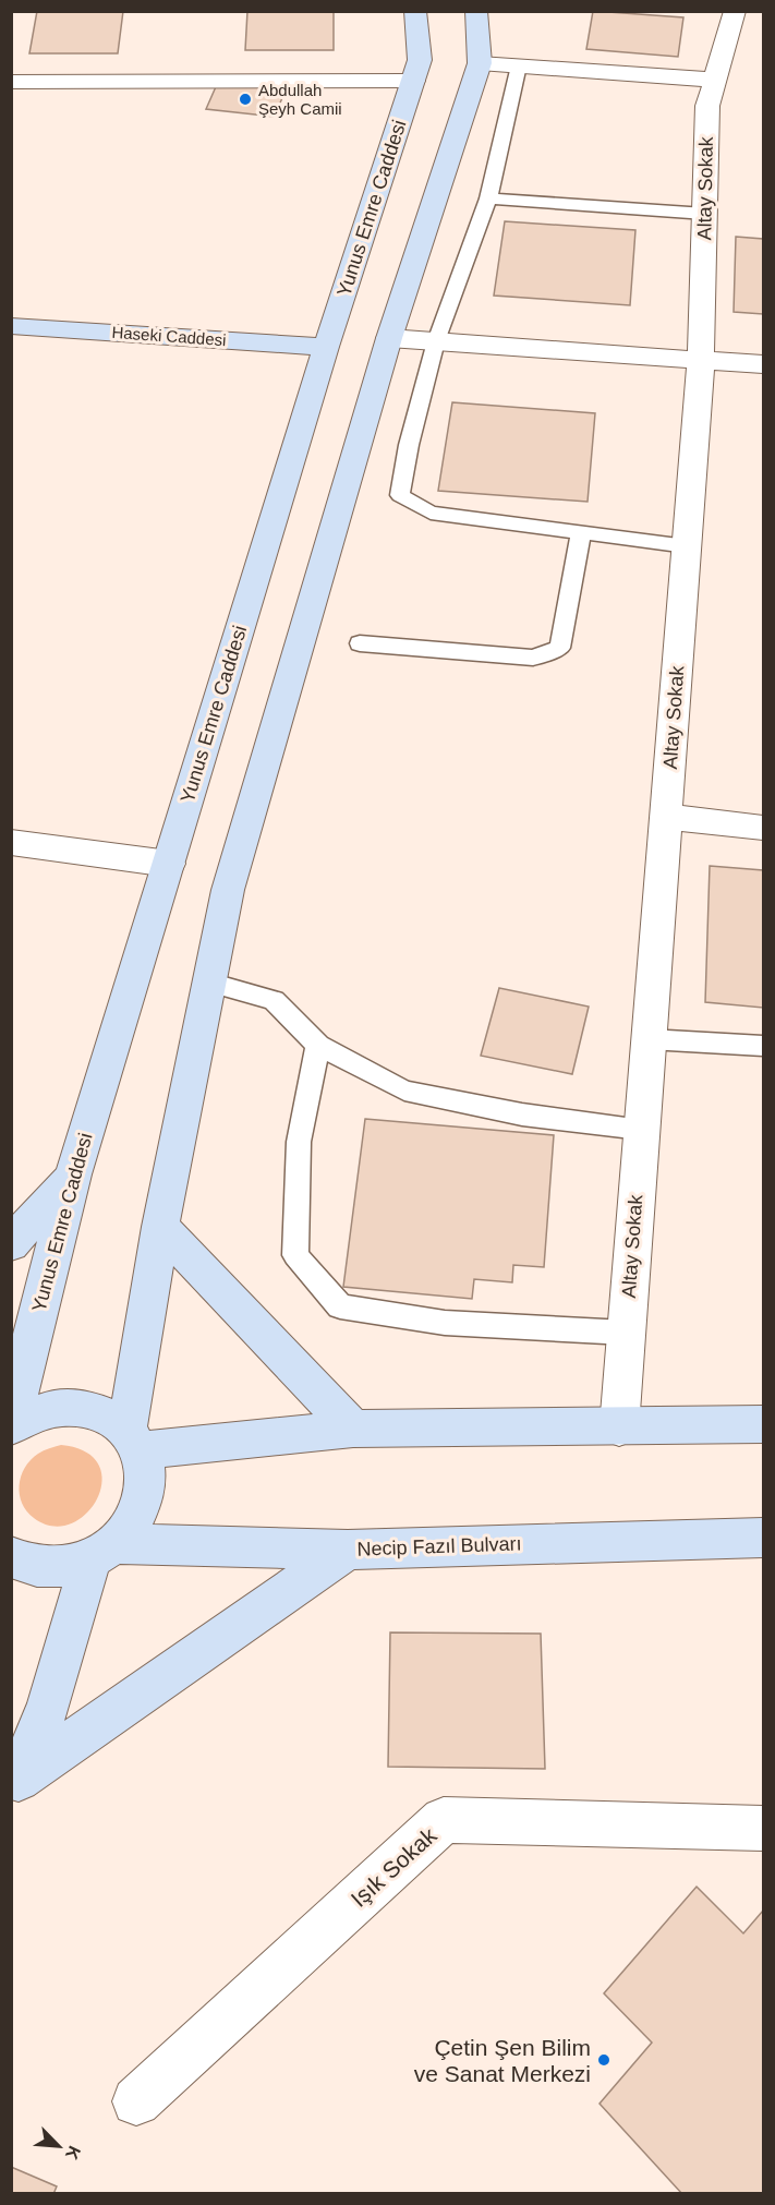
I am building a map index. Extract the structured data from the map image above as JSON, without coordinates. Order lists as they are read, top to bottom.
{
  "streets": {
    "street": [
      "Altay Sokak",
      "Yunus Emre Caddesi",
      "Haseki Caddesi",
      "Necip Fazıl Bulvarı",
      "Işık Sokak"
    ]
  },
  "crossings": [
    ["Yunus Emre Caddesi", "Haseki Caddesi"]
  ],
  "places": ["Abdullah Şeyh Camii", "Çetin Şen Bilim ve Sanat Merkezi"],
  "north": "bottom right"
}
